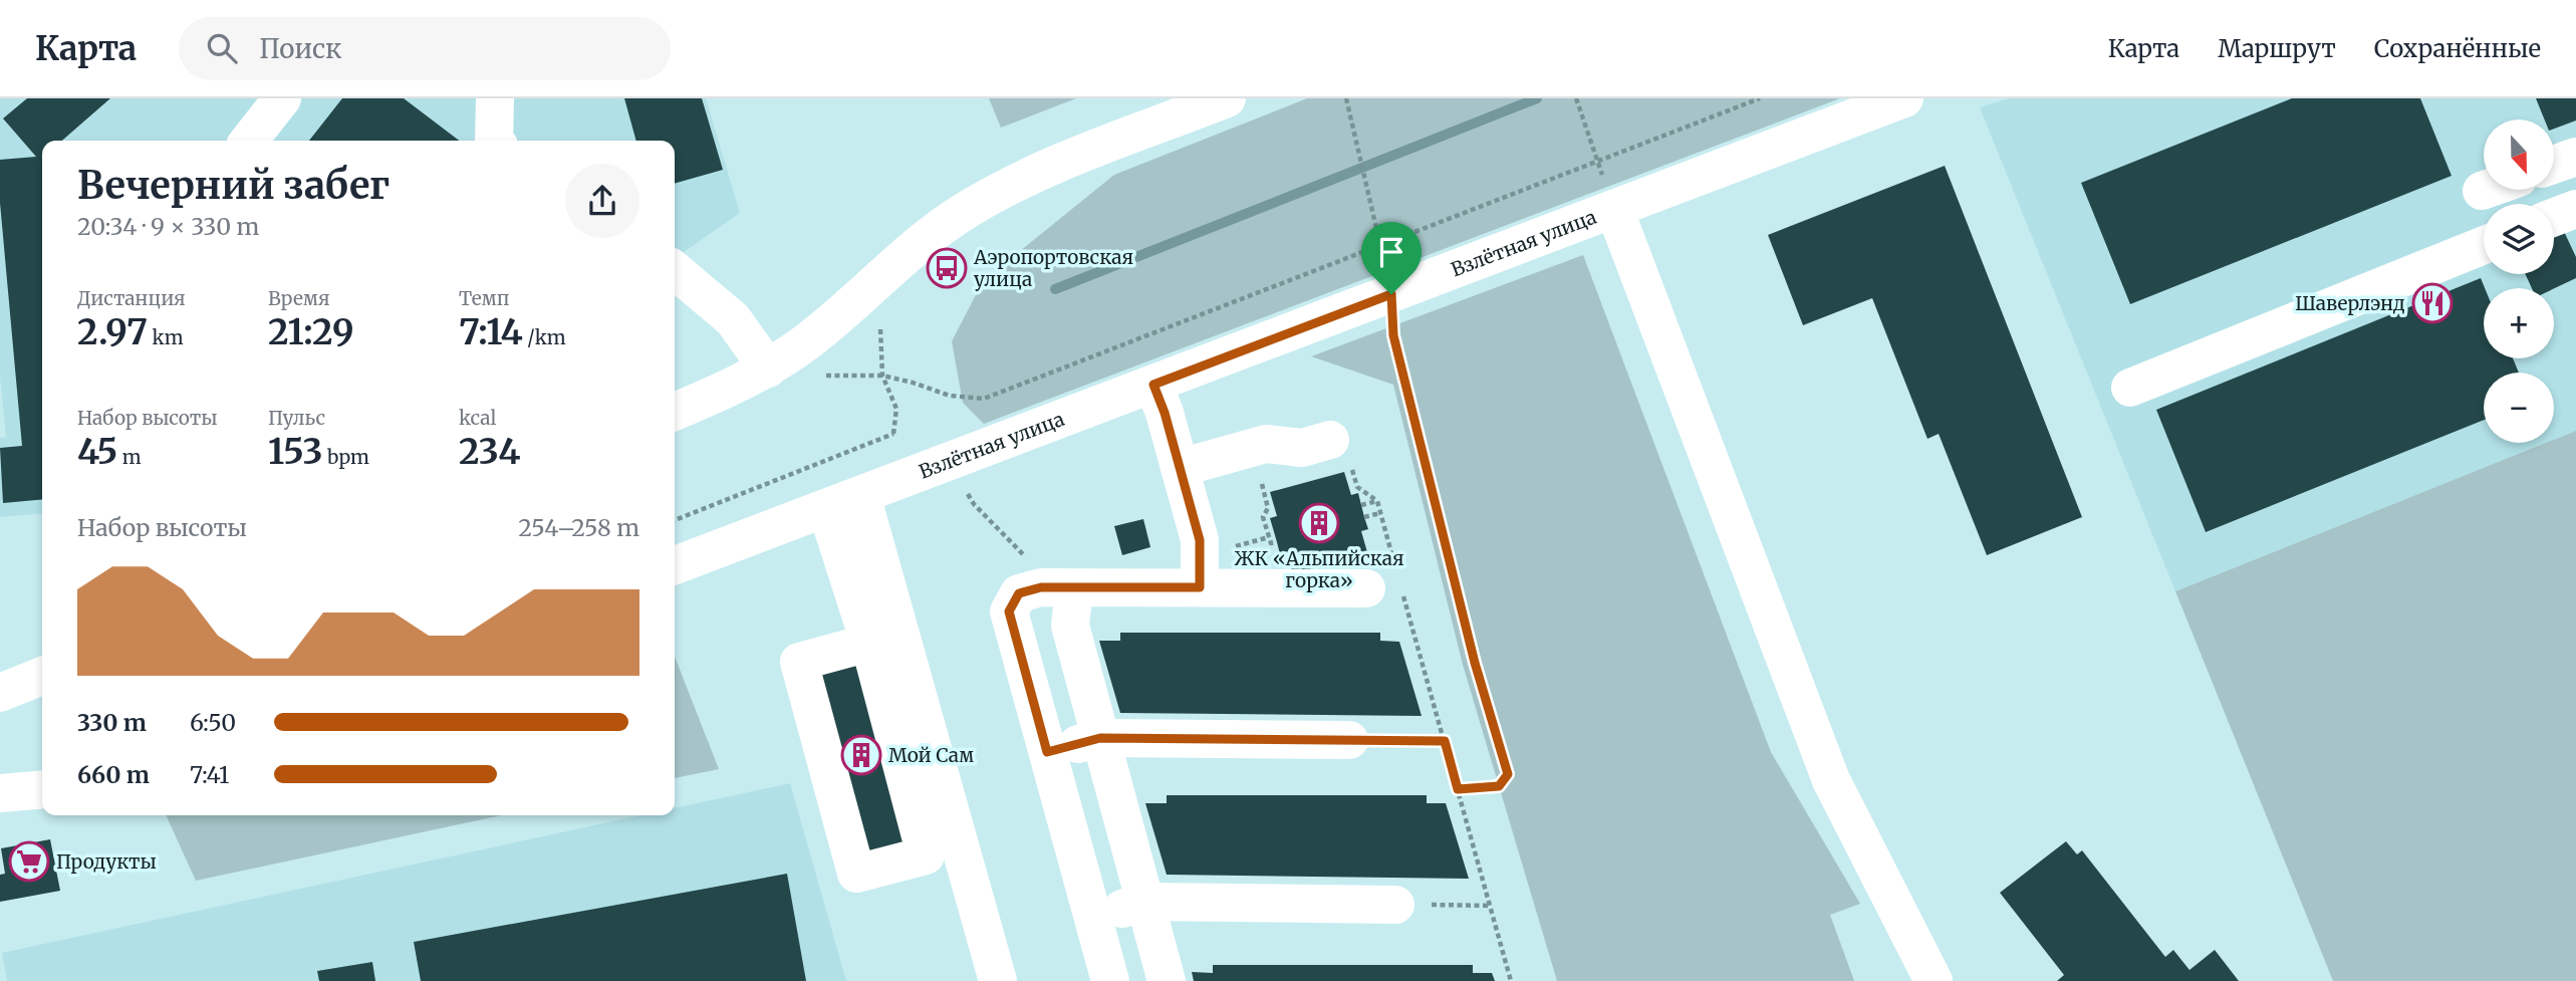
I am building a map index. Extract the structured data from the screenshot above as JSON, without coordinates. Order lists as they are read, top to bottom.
{
  "streets": {
    "street": ["Взлётная улица"]
  },
  "places": {
    "bus stop": ["Аэропортовская улица"],
    "restaurant": ["Шаверлэнд"],
    "building": ["ЖК «Альпийская горка»", "Мой Сам"],
    "supermarket": ["Продукты"]
  },
  "north": "bottom",
  "page": {
    "header": "Карта",
    "search": "Поиск",
    "nav": ["Карта", "Маршрут", "Сохранённые"],
    "map_buttons": ["+", "−"],
    "heading": ["Вечерний забег", "20:34 · 9 × 330 m"],
    "stats": [
      ["Дистанция", "2.97 km"],
      ["Время", "21:29"],
      ["Темп", "7:14 /km"],
      ["Набор высоты", "45 m"],
      ["Пульс", "153 bpm"],
      ["kcal", "234"]
    ],
    "chart": ["Набор высоты", "254–258 m"],
    "list": [
      {
        "name": "330 m",
        "note": "6:50"
      },
      {
        "name": "660 m",
        "note": "7:41"
      }
    ]
  }
}
